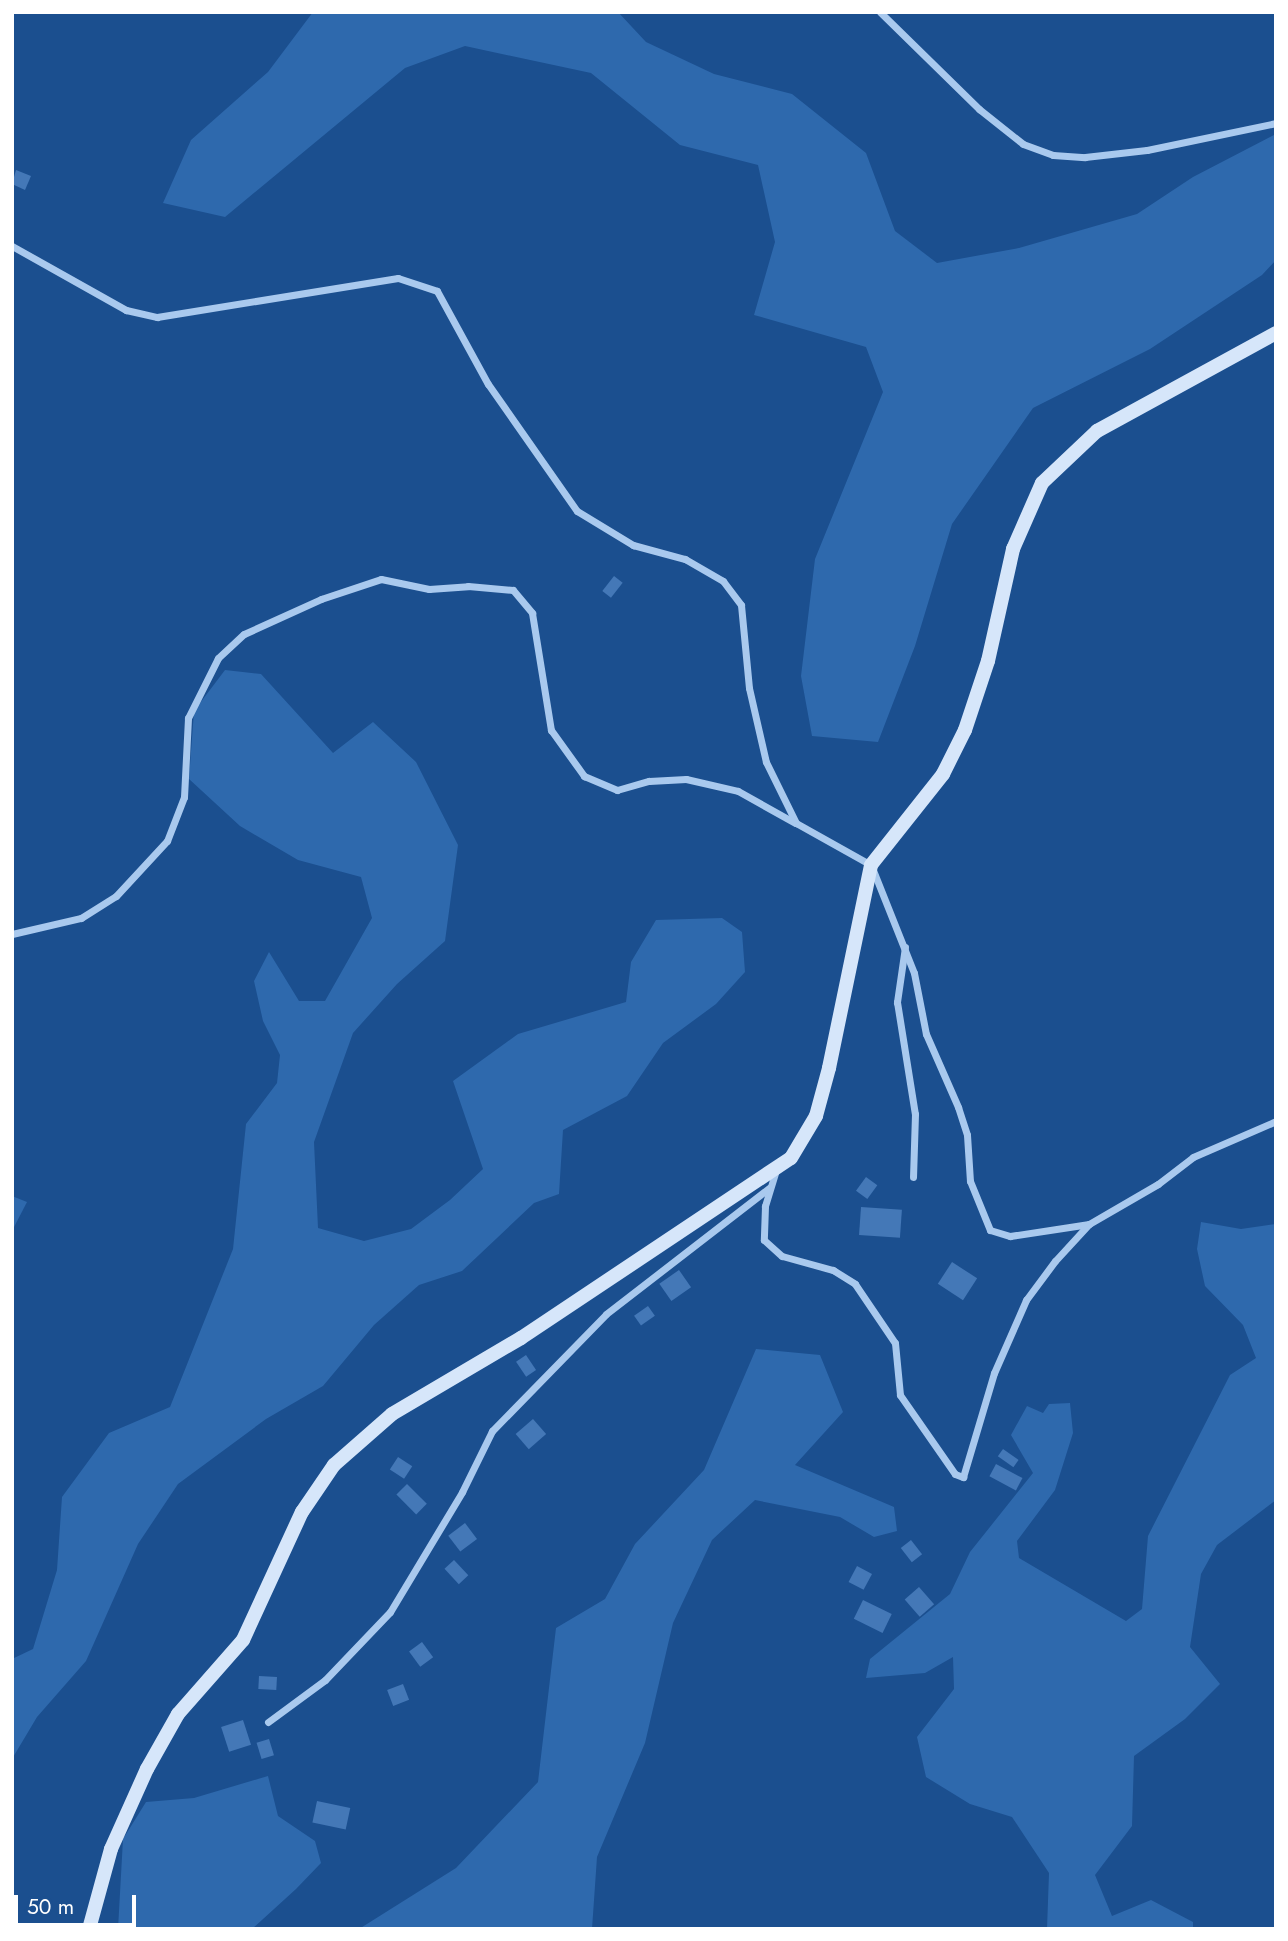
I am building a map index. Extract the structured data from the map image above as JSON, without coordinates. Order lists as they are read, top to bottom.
{
  "scale_bar": "50 m"
}
